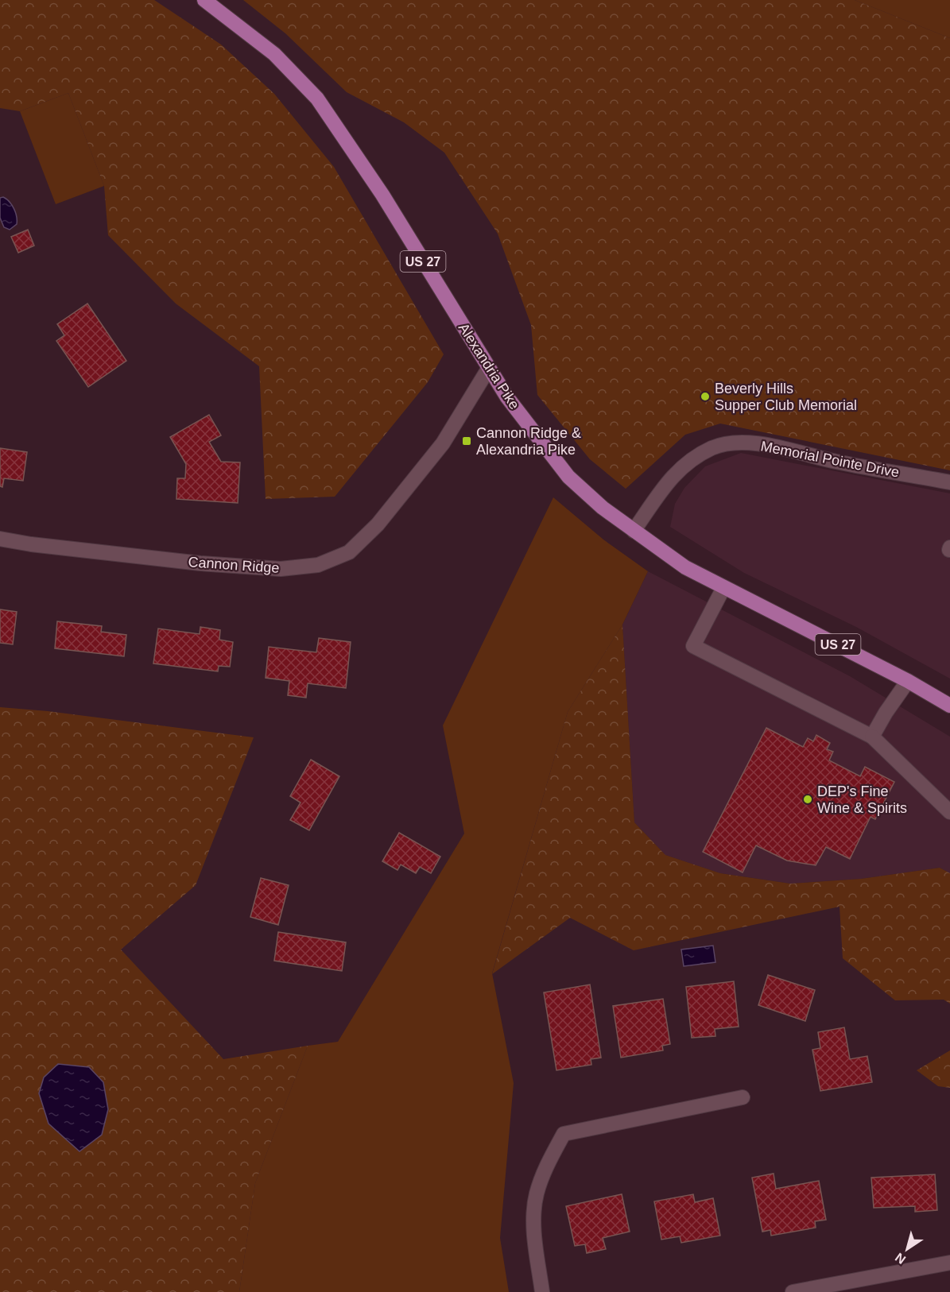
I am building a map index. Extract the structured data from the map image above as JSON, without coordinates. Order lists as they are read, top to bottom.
{
  "streets": {
    "main road": ["US 27", "Alexandria Pike"],
    "street": ["Memorial Pointe Drive", "Cannon Ridge"]
  },
  "crossings": [
    ["Alexandria Pike", "Memorial Pointe Drive"],
    ["Alexandria Pike", "Cannon Ridge"]
  ],
  "places": {
    "other": ["Beverly Hills Supper Club Memorial", "DEP's Fine Wine & Spirits"],
    "transit": ["Cannon Ridge & Alexandria Pike"]
  },
  "north": "bottom left"
}
